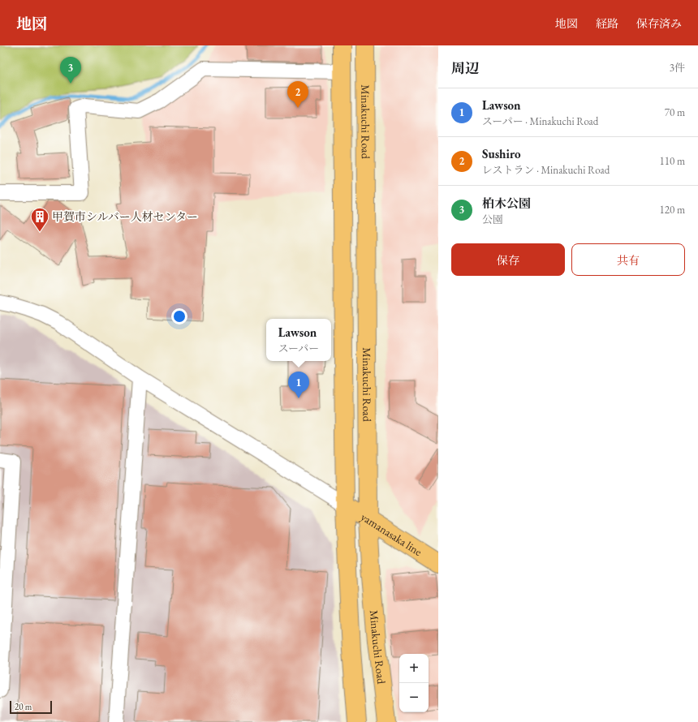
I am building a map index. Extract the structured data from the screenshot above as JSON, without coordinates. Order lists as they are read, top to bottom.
{
  "streets": {
    "main road": ["Minakuchi Road", "yamanasaka line"]
  },
  "crossings": [
    ["Minakuchi Road", "yamanasaka line"]
  ],
  "places": {
    "building": ["甲賀市シルバー人材センター"]
  },
  "scale_bar": "20 m",
  "page": {
    "header": "地図",
    "nav": ["地図", "経路", "保存済み"],
    "heading": ["周辺", "3件"],
    "pins": ["3", "2", "1"],
    "list": [
      {
        "mark": "1",
        "name": "Lawson",
        "note": "スーパー · Minakuchi Road",
        "value": "70 m"
      },
      {
        "mark": "2",
        "name": "Sushiro",
        "note": "レストラン · Minakuchi Road",
        "value": "110 m"
      },
      {
        "mark": "3",
        "name": "柏木公園",
        "note": "公園",
        "value": "120 m"
      }
    ],
    "buttons": ["保存", "共有"],
    "popup": ["Lawson", "スーパー"],
    "map_buttons": ["+", "−"],
    "scale": "20 m"
  }
}
